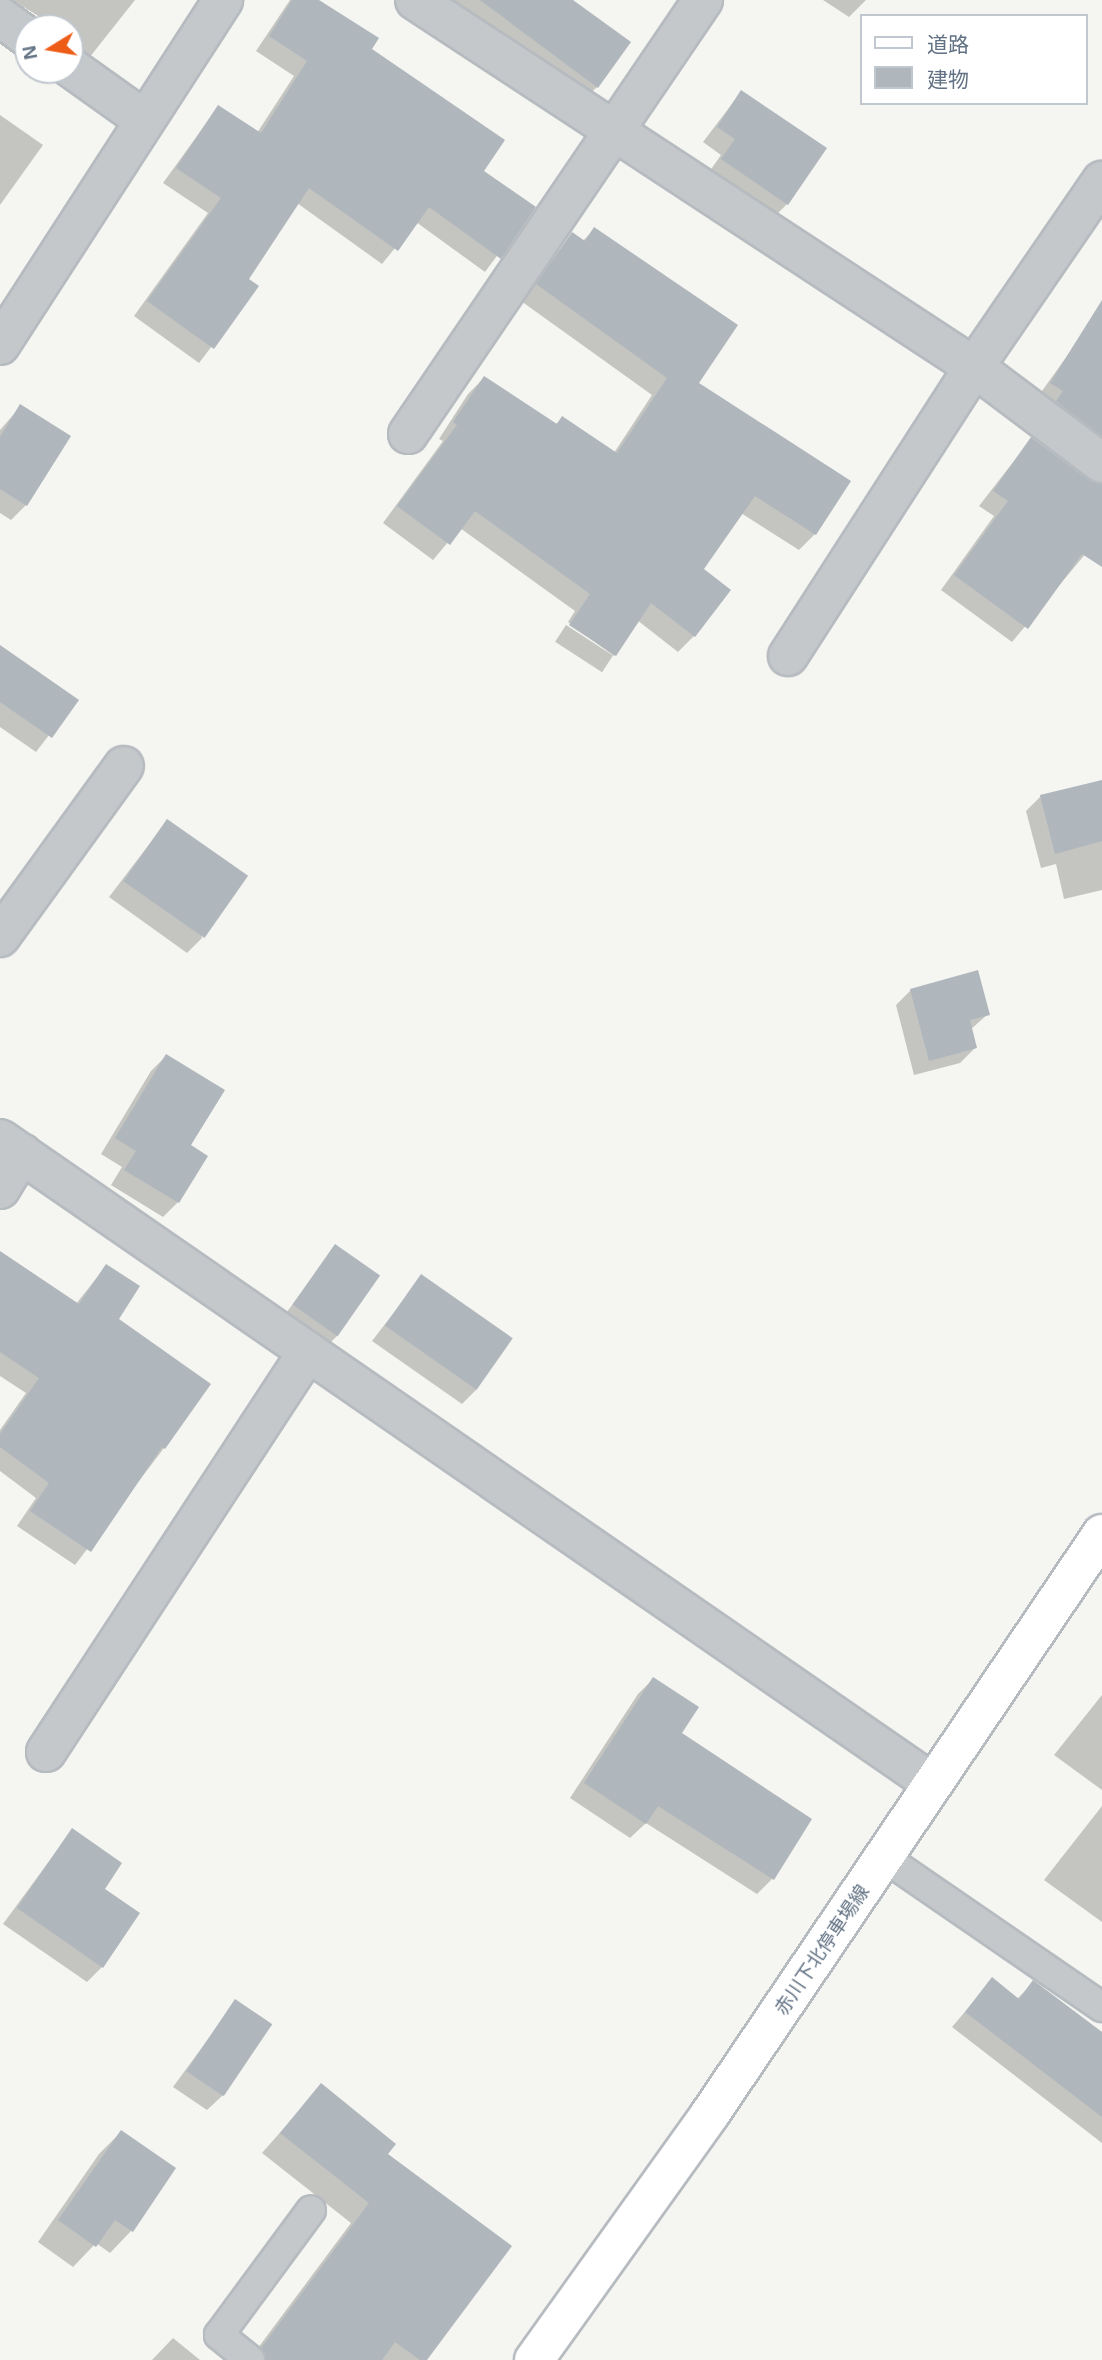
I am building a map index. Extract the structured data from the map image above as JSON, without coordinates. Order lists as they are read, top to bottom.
{
  "streets": {
    "main road": ["赤川下北停車場線"]
  },
  "legend": ["道路", "建物"],
  "north": "left"
}
